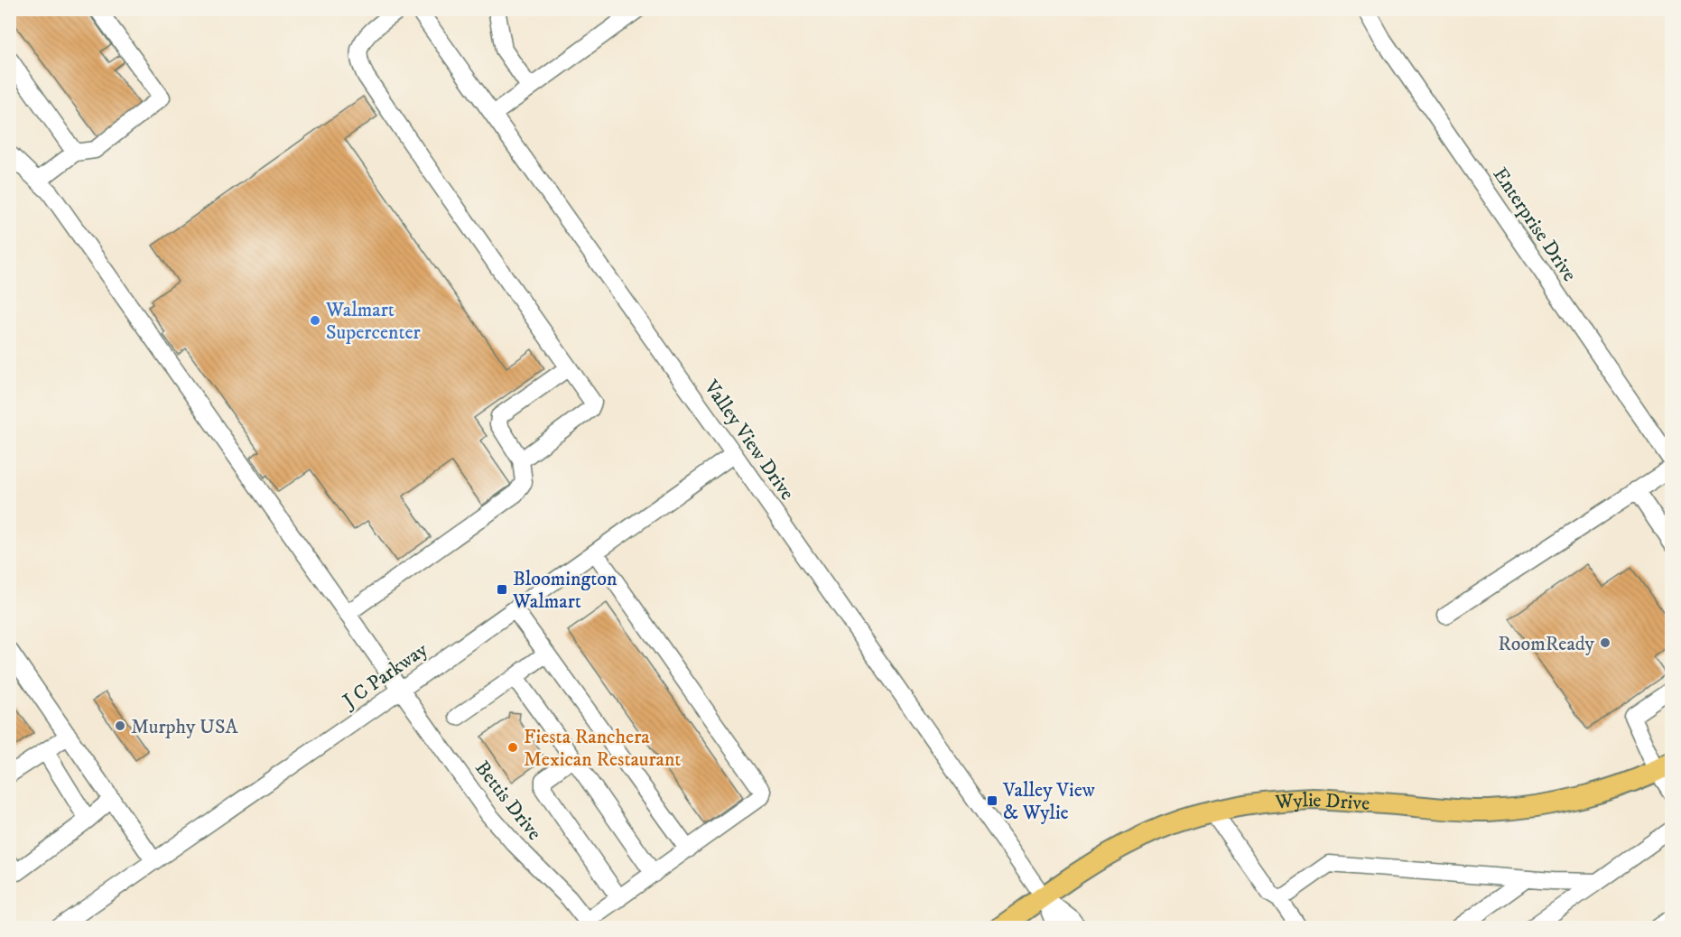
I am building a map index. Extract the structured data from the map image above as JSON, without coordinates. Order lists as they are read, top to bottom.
{
  "streets": {
    "main road": ["Wylie Drive"],
    "street": [
      "Enterprise Drive",
      "Valley View Drive",
      "J C Parkway",
      "Bettis Drive"
    ]
  },
  "crossings": [
    ["Valley View Drive", "J C Parkway"],
    ["Valley View Drive", "Wylie Drive"],
    ["J C Parkway", "Bettis Drive"]
  ],
  "places": {
    "other": [
      "Walmart Supercenter",
      "RoomReady",
      "Murphy USA",
      "Fiesta Ranchera Mexican Restaurant"
    ],
    "transit": ["Bloomington Walmart", "Valley View & Wylie"]
  }
}
